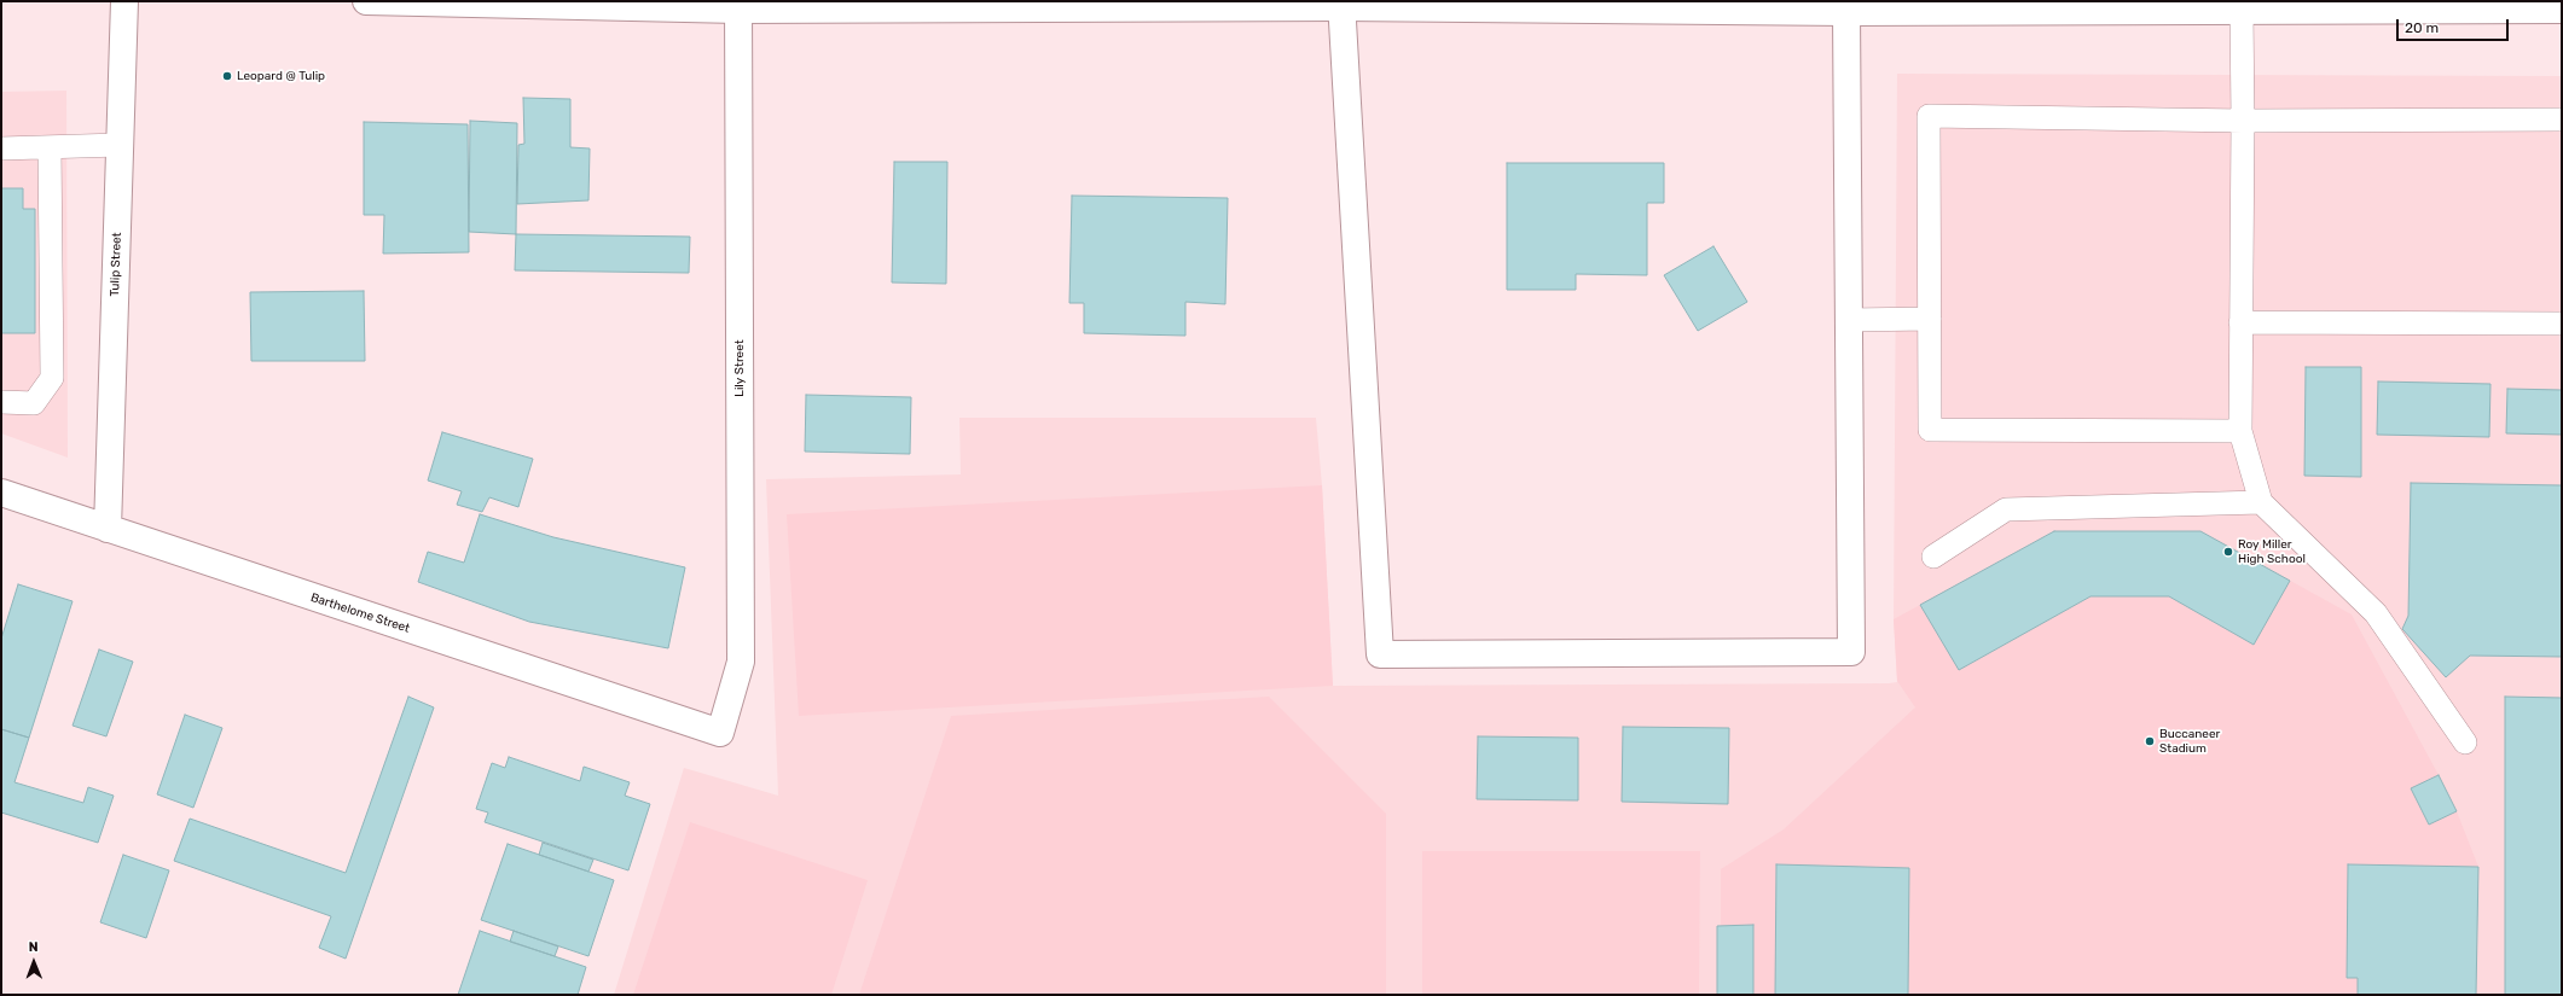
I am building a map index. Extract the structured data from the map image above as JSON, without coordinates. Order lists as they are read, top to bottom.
{
  "streets": {
    "street": ["Tulip Street", "Lily Street", "Barthelome Street"]
  },
  "crossings": [
    ["Tulip Street", "Barthelome Street"],
    ["Lily Street", "Barthelome Street"]
  ],
  "places": ["Leopard @ Tulip", "Roy Miller High School", "Buccaneer Stadium"],
  "scale_bar": "20 m",
  "north": "top"
}
